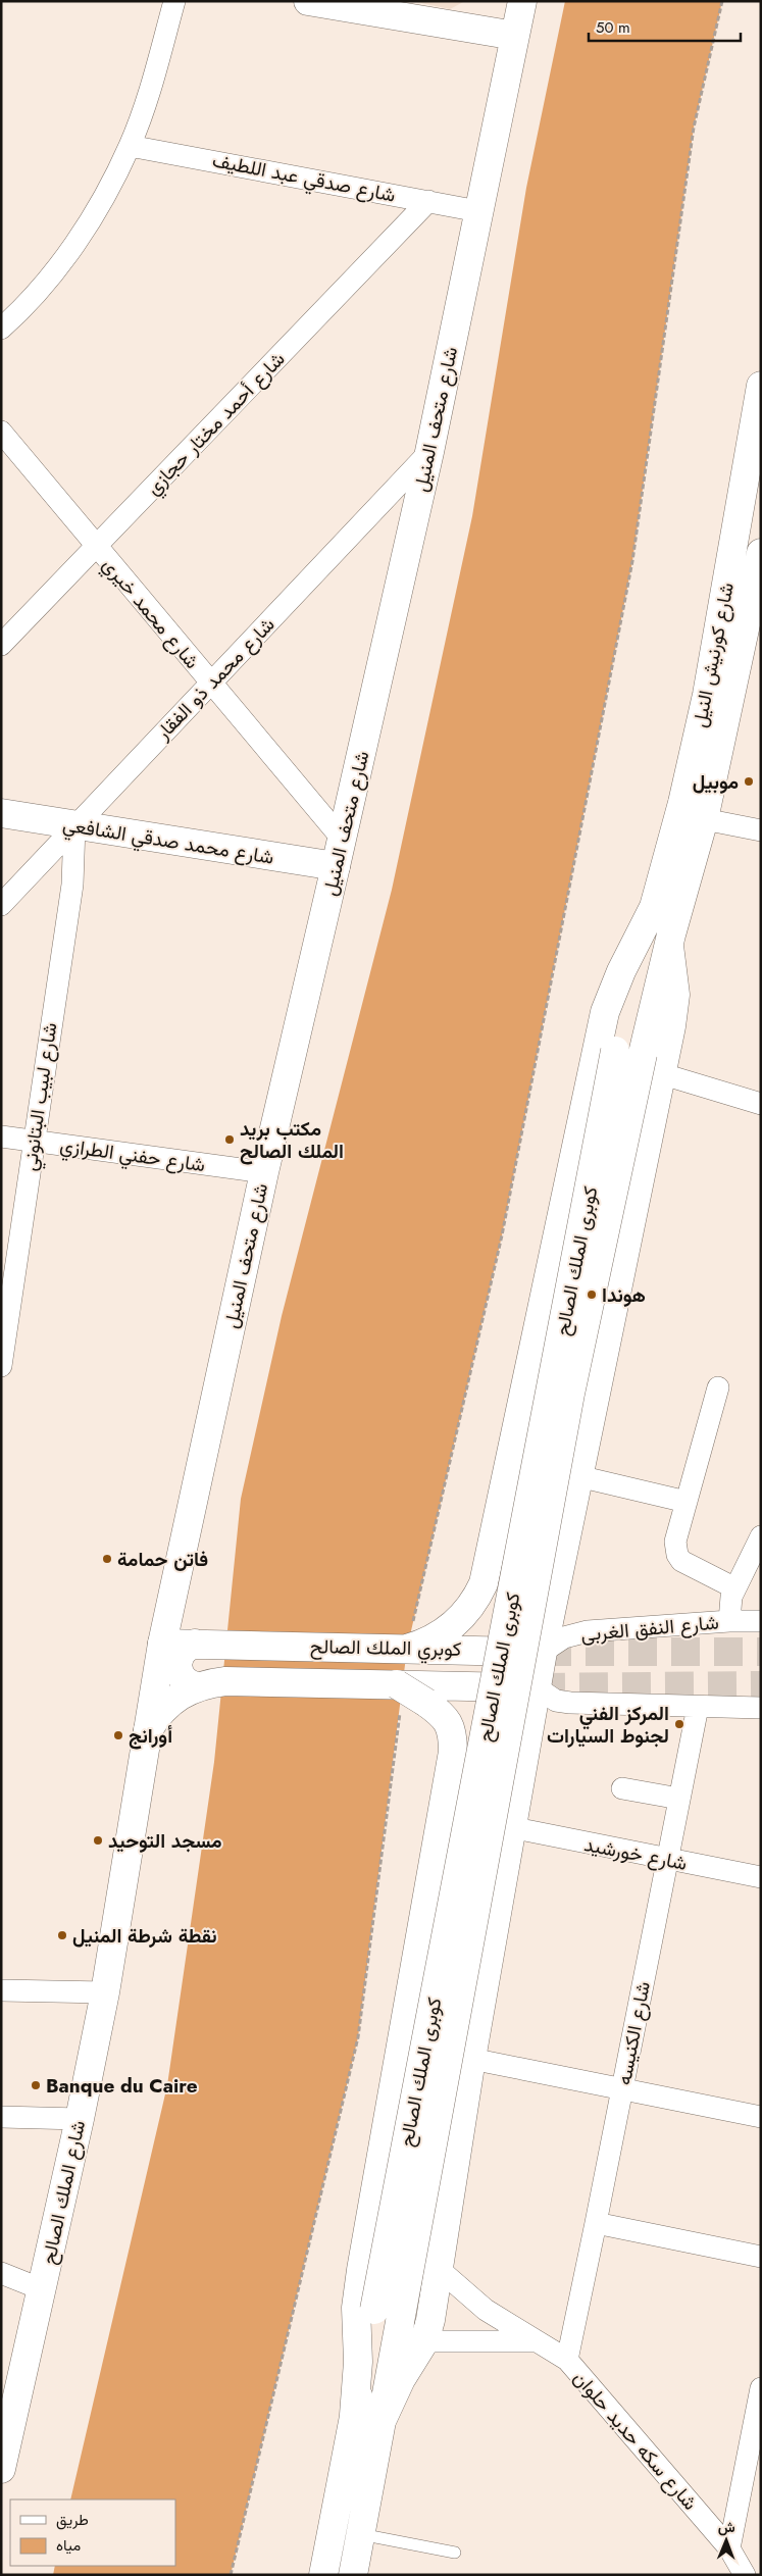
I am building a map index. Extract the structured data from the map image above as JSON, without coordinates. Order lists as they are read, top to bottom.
{
  "streets": {
    "main road": [
      "شارع متحف المنيل",
      "شارع كورنيش النيل",
      "شارع محمد صدقي الشافعي",
      "كوبرى الملك الصالح",
      "كوبري الملك الصالح",
      "شارع الملك الصالح"
    ],
    "street": [
      "شارع صدقي عبد اللطيف",
      "شارع أحمد مختار حجازي",
      "شارع محمد خيري",
      "شارع محمد ذو الفقار",
      "شارع لبيب البتانوني",
      "شارع حفني الطرازي",
      "شارع النفق الغربى",
      "شارع خورشيد",
      "شارع الكنيسه",
      "شارع سكه حديد حلوان"
    ]
  },
  "crossings": [
    ["شارع صدقي عبد اللطيف", "شارع متحف المنيل"],
    ["شارع صدقي عبد اللطيف", "شارع أحمد مختار حجازي"],
    ["شارع متحف المنيل", "شارع محمد خيري"],
    ["شارع متحف المنيل", "شارع محمد ذو الفقار"],
    ["شارع متحف المنيل", "شارع محمد صدقي الشافعي"],
    ["شارع متحف المنيل", "شارع حفني الطرازي"],
    ["شارع متحف المنيل", "كوبري الملك الصالح"],
    ["شارع متحف المنيل", "شارع الملك الصالح"],
    ["شارع أحمد مختار حجازي", "شارع محمد خيري"],
    ["شارع محمد خيري", "شارع محمد ذو الفقار"],
    ["شارع كورنيش النيل", "كوبرى الملك الصالح"],
    ["شارع محمد ذو الفقار", "شارع محمد صدقي الشافعي"],
    ["شارع محمد ذو الفقار", "شارع لبيب البتانوني"],
    ["شارع محمد صدقي الشافعي", "شارع لبيب البتانوني"],
    ["شارع لبيب البتانوني", "شارع حفني الطرازي"],
    ["شارع النفق الغربى", "كوبري الملك الصالح"],
    ["كوبري الملك الصالح", "شارع الملك الصالح"],
    ["شارع خورشيد", "شارع الكنيسه"],
    ["شارع الكنيسه", "شارع سكه حديد حلوان"]
  ],
  "places": [
    "موبيل",
    "مكتب بريد الملك الصالح",
    "هوندا",
    "فاتن حمامة",
    "المركز الفني لجنوط السيارات",
    "أورانج",
    "مسجد التوحيد",
    "نقطة شرطة المنيل",
    "Banque du Caire"
  ],
  "legend": ["طريق", "مياه"],
  "scale_bar": "50 m",
  "north": "top"
}
